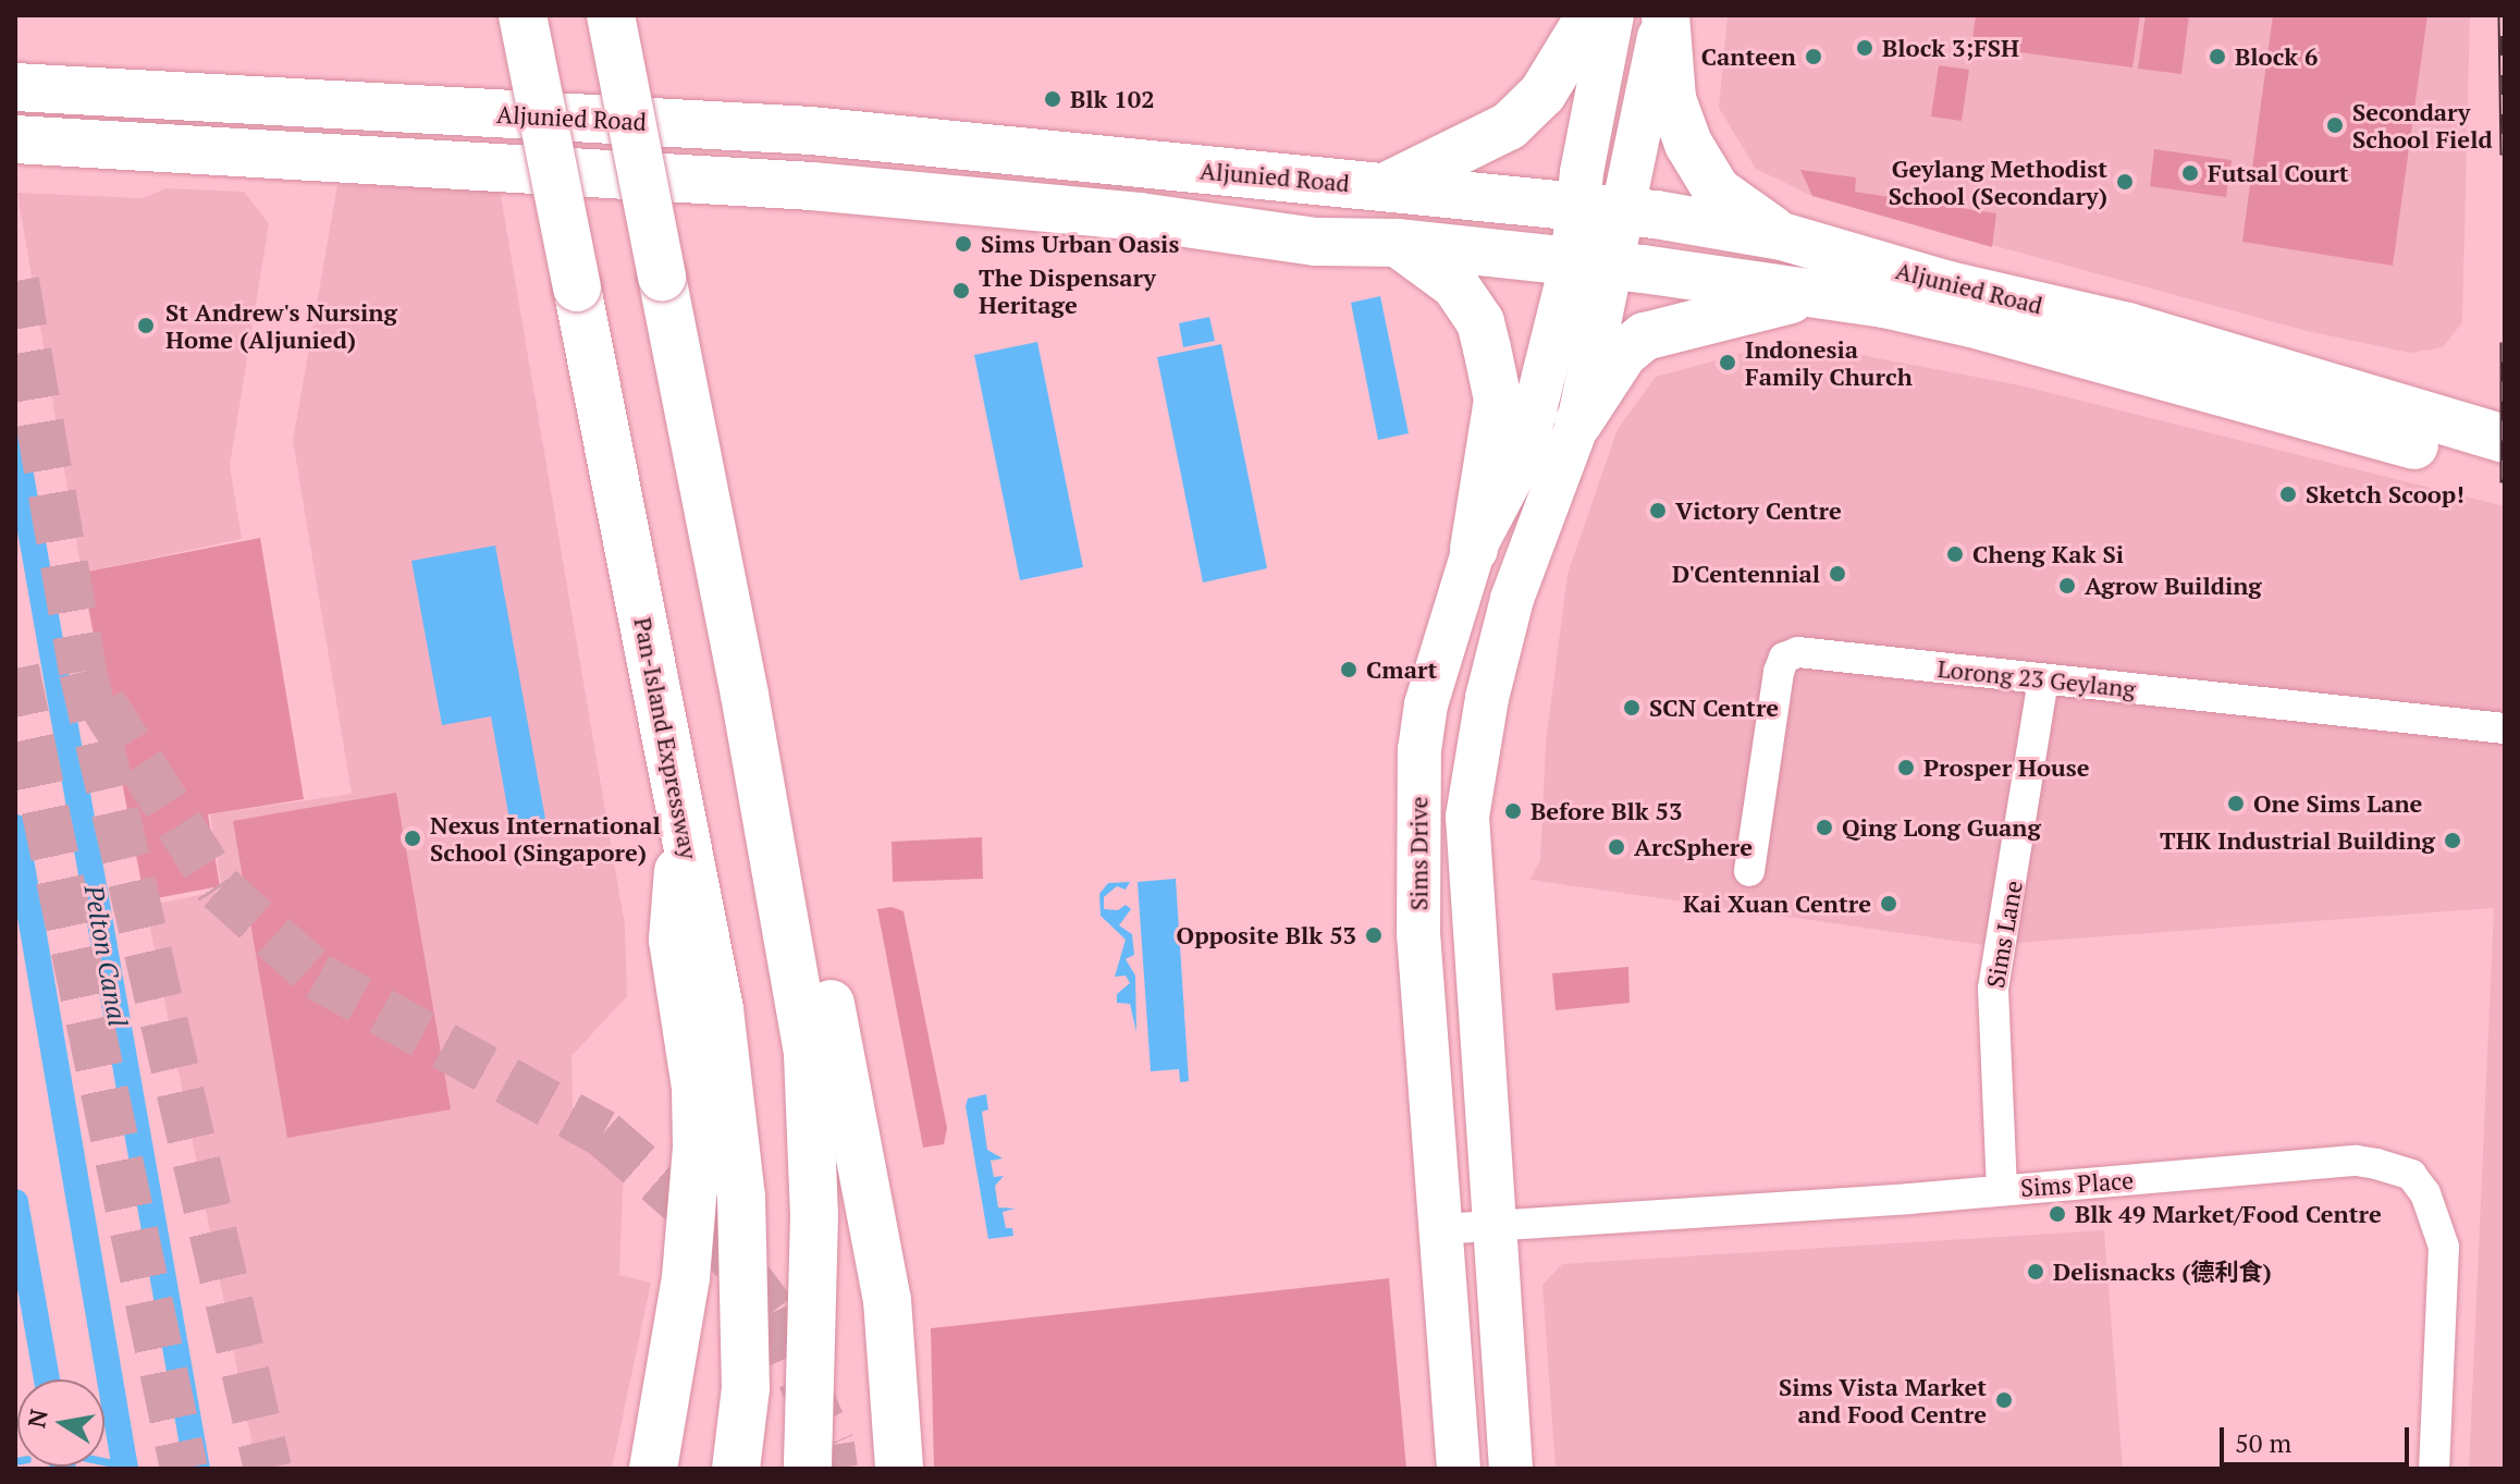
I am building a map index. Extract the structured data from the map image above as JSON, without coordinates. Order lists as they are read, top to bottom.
{
  "streets": {
    "main road": ["Aljunied Road", "Pan-Island Expressway"],
    "street": [
      "Lorong 23 Geylang",
      "Sims Drive",
      "Sims Lane",
      "Sims Place"
    ]
  },
  "crossings": [
    ["Aljunied Road", "Sims Drive"],
    ["Lorong 23 Geylang", "Sims Lane"],
    ["Sims Drive", "Sims Place"],
    ["Sims Lane", "Sims Place"]
  ],
  "water": ["Pelton Canal"],
  "places": [
    "Block 3;FSH",
    "Canteen",
    "Block 6",
    "Blk 102",
    "Secondary School Field",
    "Futsal Court",
    "Geylang Methodist School (Secondary)",
    "Sims Urban Oasis",
    "The Dispensary Heritage",
    "St Andrew's Nursing Home (Aljunied)",
    "Indonesia Family Church",
    "Sketch Scoop!",
    "Victory Centre",
    "Cheng Kak Si",
    "D'Centennial",
    "Agrow Building",
    "Cmart",
    "SCN Centre",
    "Prosper House",
    "One Sims Lane",
    "Before Blk 53",
    "Qing Long Guang",
    "Nexus International School (Singapore)",
    "THK Industrial Building",
    "ArcSphere",
    "Kai Xuan Centre",
    "Opposite Blk 53",
    "Blk 49 Market/Food Centre",
    "Delisnacks (德利食)",
    "Sims Vista Market and Food Centre"
  ],
  "scale_bar": "50 m",
  "north": "left"
}
